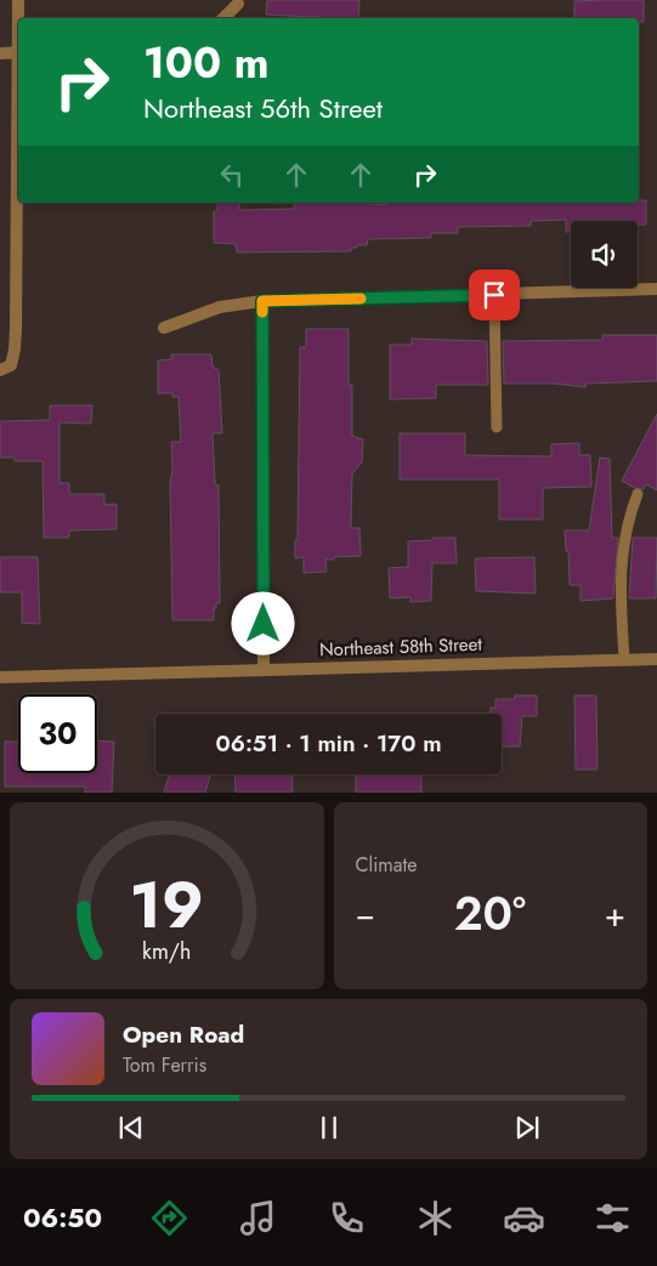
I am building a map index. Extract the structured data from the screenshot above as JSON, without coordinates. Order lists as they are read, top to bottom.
{
  "streets": {
    "street": ["Northeast 58th Street"]
  },
  "page": {
    "turn": ["100 m", "Northeast 56th Street"],
    "limit": "30",
    "trip": "06:51 · 1 min · 170 m",
    "tile": "Climate",
    "heat": ["−", "20°", "+"],
    "song": ["Open Road", "Tom Ferris"],
    "tabs": "06:50",
    "gauge": ["19", "km/h"]
  }
}
